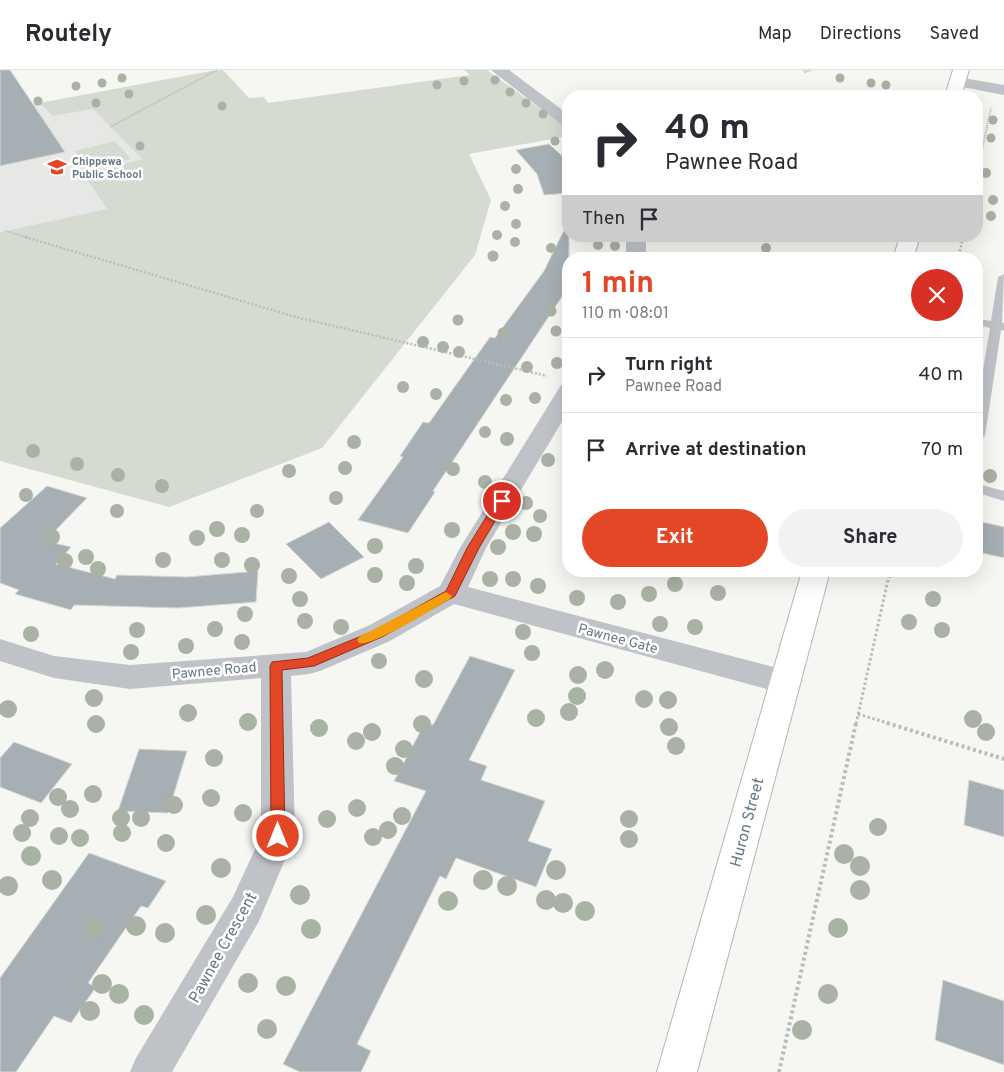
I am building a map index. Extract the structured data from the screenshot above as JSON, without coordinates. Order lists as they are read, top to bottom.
{
  "streets": {
    "main road": ["Huron Street"],
    "street": ["Pawnee Gate", "Pawnee Road", "Pawnee Crescent"]
  },
  "crossings": [
    ["Pawnee Gate", "Pawnee Road"],
    ["Pawnee Gate", "Huron Street"],
    ["Pawnee Road", "Pawnee Crescent"]
  ],
  "places": {
    "school or university": ["Chippewa Public School"]
  },
  "page": {
    "header": "Routely",
    "nav": ["Map", "Directions", "Saved"],
    "turn": ["40 m", "Pawnee Road"],
    "then": "Then",
    "heading": ["1 min", "110 m · 08:01"],
    "list": [
      {
        "name": "Turn right",
        "note": "Pawnee Road",
        "value": "40 m"
      },
      {
        "name": "Arrive at destination",
        "value": "70 m"
      }
    ],
    "buttons": ["Exit", "Share"]
  }
}
